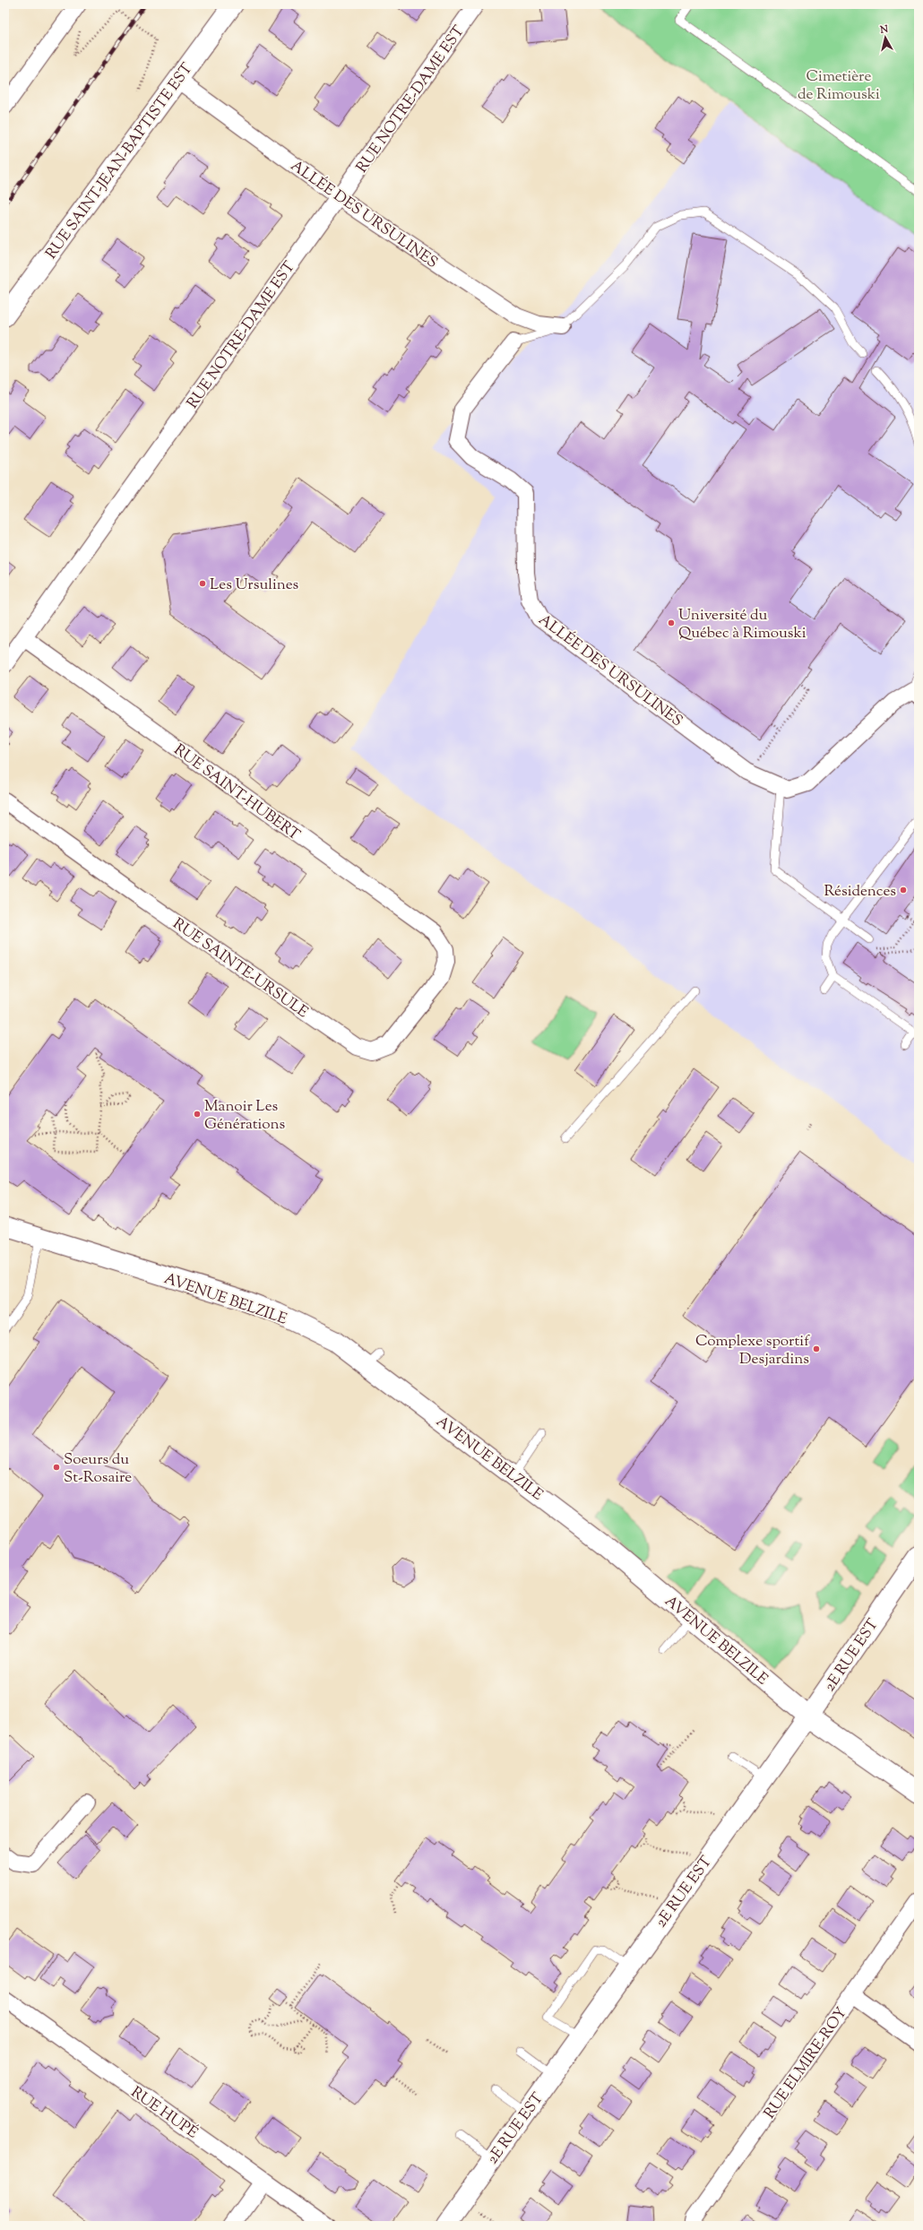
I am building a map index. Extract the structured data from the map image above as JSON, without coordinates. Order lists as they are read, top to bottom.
{
  "streets": {
    "street": [
      "RUE NOTRE-DAME EST",
      "RUE SAINT-JEAN-BAPTISTE EST",
      "ALLÉE DES URSULINES",
      "RUE SAINT-HUBERT",
      "RUE SAINTE-URSULE",
      "AVENUE BELZILE",
      "2E RUE EST",
      "RUE ELMIRE-ROY",
      "RUE HUPÉ"
    ]
  },
  "crossings": [
    ["RUE NOTRE-DAME EST", "ALLÉE DES URSULINES"],
    ["RUE NOTRE-DAME EST", "RUE SAINT-HUBERT"],
    ["RUE SAINT-JEAN-BAPTISTE EST", "ALLÉE DES URSULINES"],
    ["RUE SAINT-HUBERT", "RUE SAINTE-URSULE"],
    ["AVENUE BELZILE", "2E RUE EST"]
  ],
  "parks": ["Cimetière de Rimouski"],
  "places": [
    "Les Ursulines",
    "Université du Québec à Rimouski",
    "Résidences",
    "Manoir Les Générations",
    "Complexe sportif Desjardins",
    "Soeurs du St-Rosaire"
  ],
  "north": "top"
}
